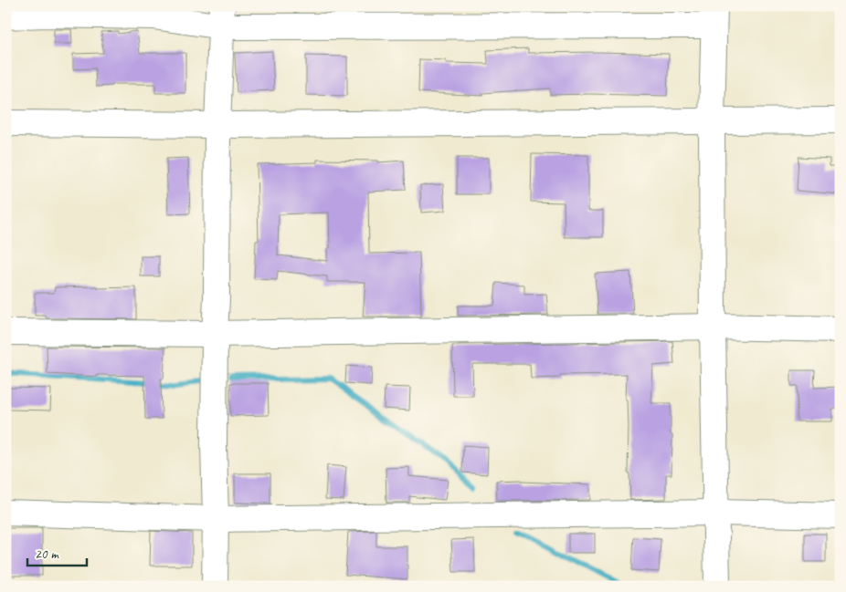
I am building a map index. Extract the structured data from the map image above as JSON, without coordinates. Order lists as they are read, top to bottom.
{
  "scale_bar": "20 m"
}
